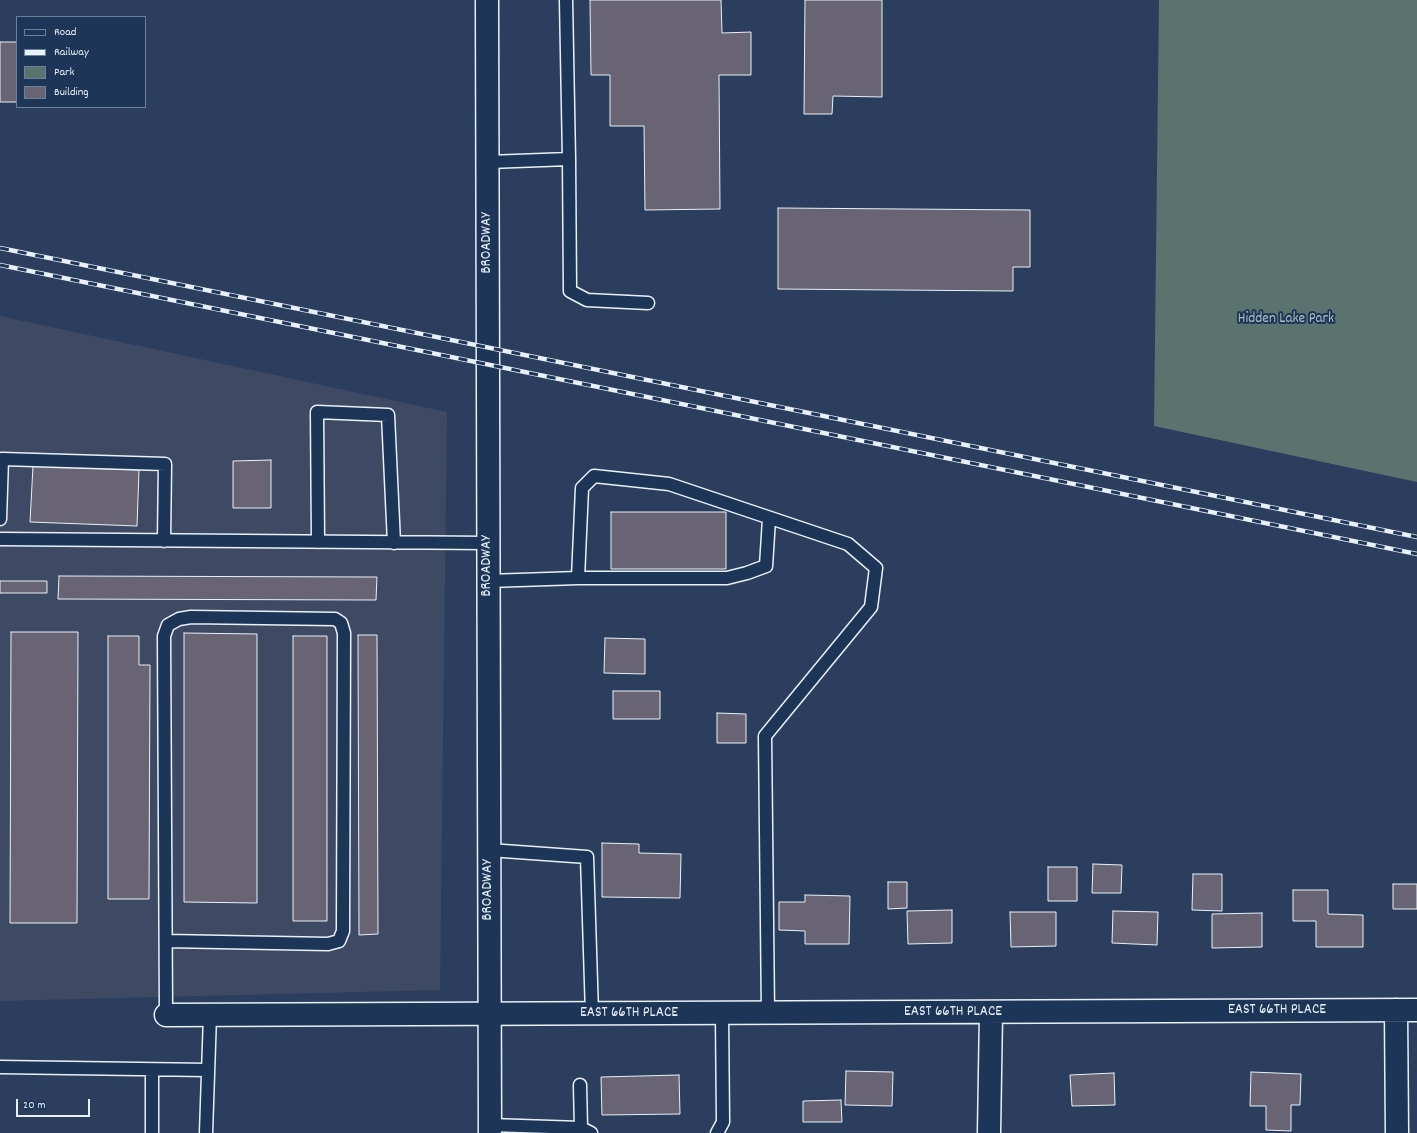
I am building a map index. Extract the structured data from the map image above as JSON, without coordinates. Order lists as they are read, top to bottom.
{
  "streets": {
    "street": ["BROADWAY", "EAST 66TH PLACE"]
  },
  "crossings": [
    ["BROADWAY", "EAST 66TH PLACE"]
  ],
  "parks": ["Hidden Lake Park"],
  "legend": [
    "Road",
    "Railway",
    "Park",
    "Building"
  ],
  "scale_bar": "20 m"
}
